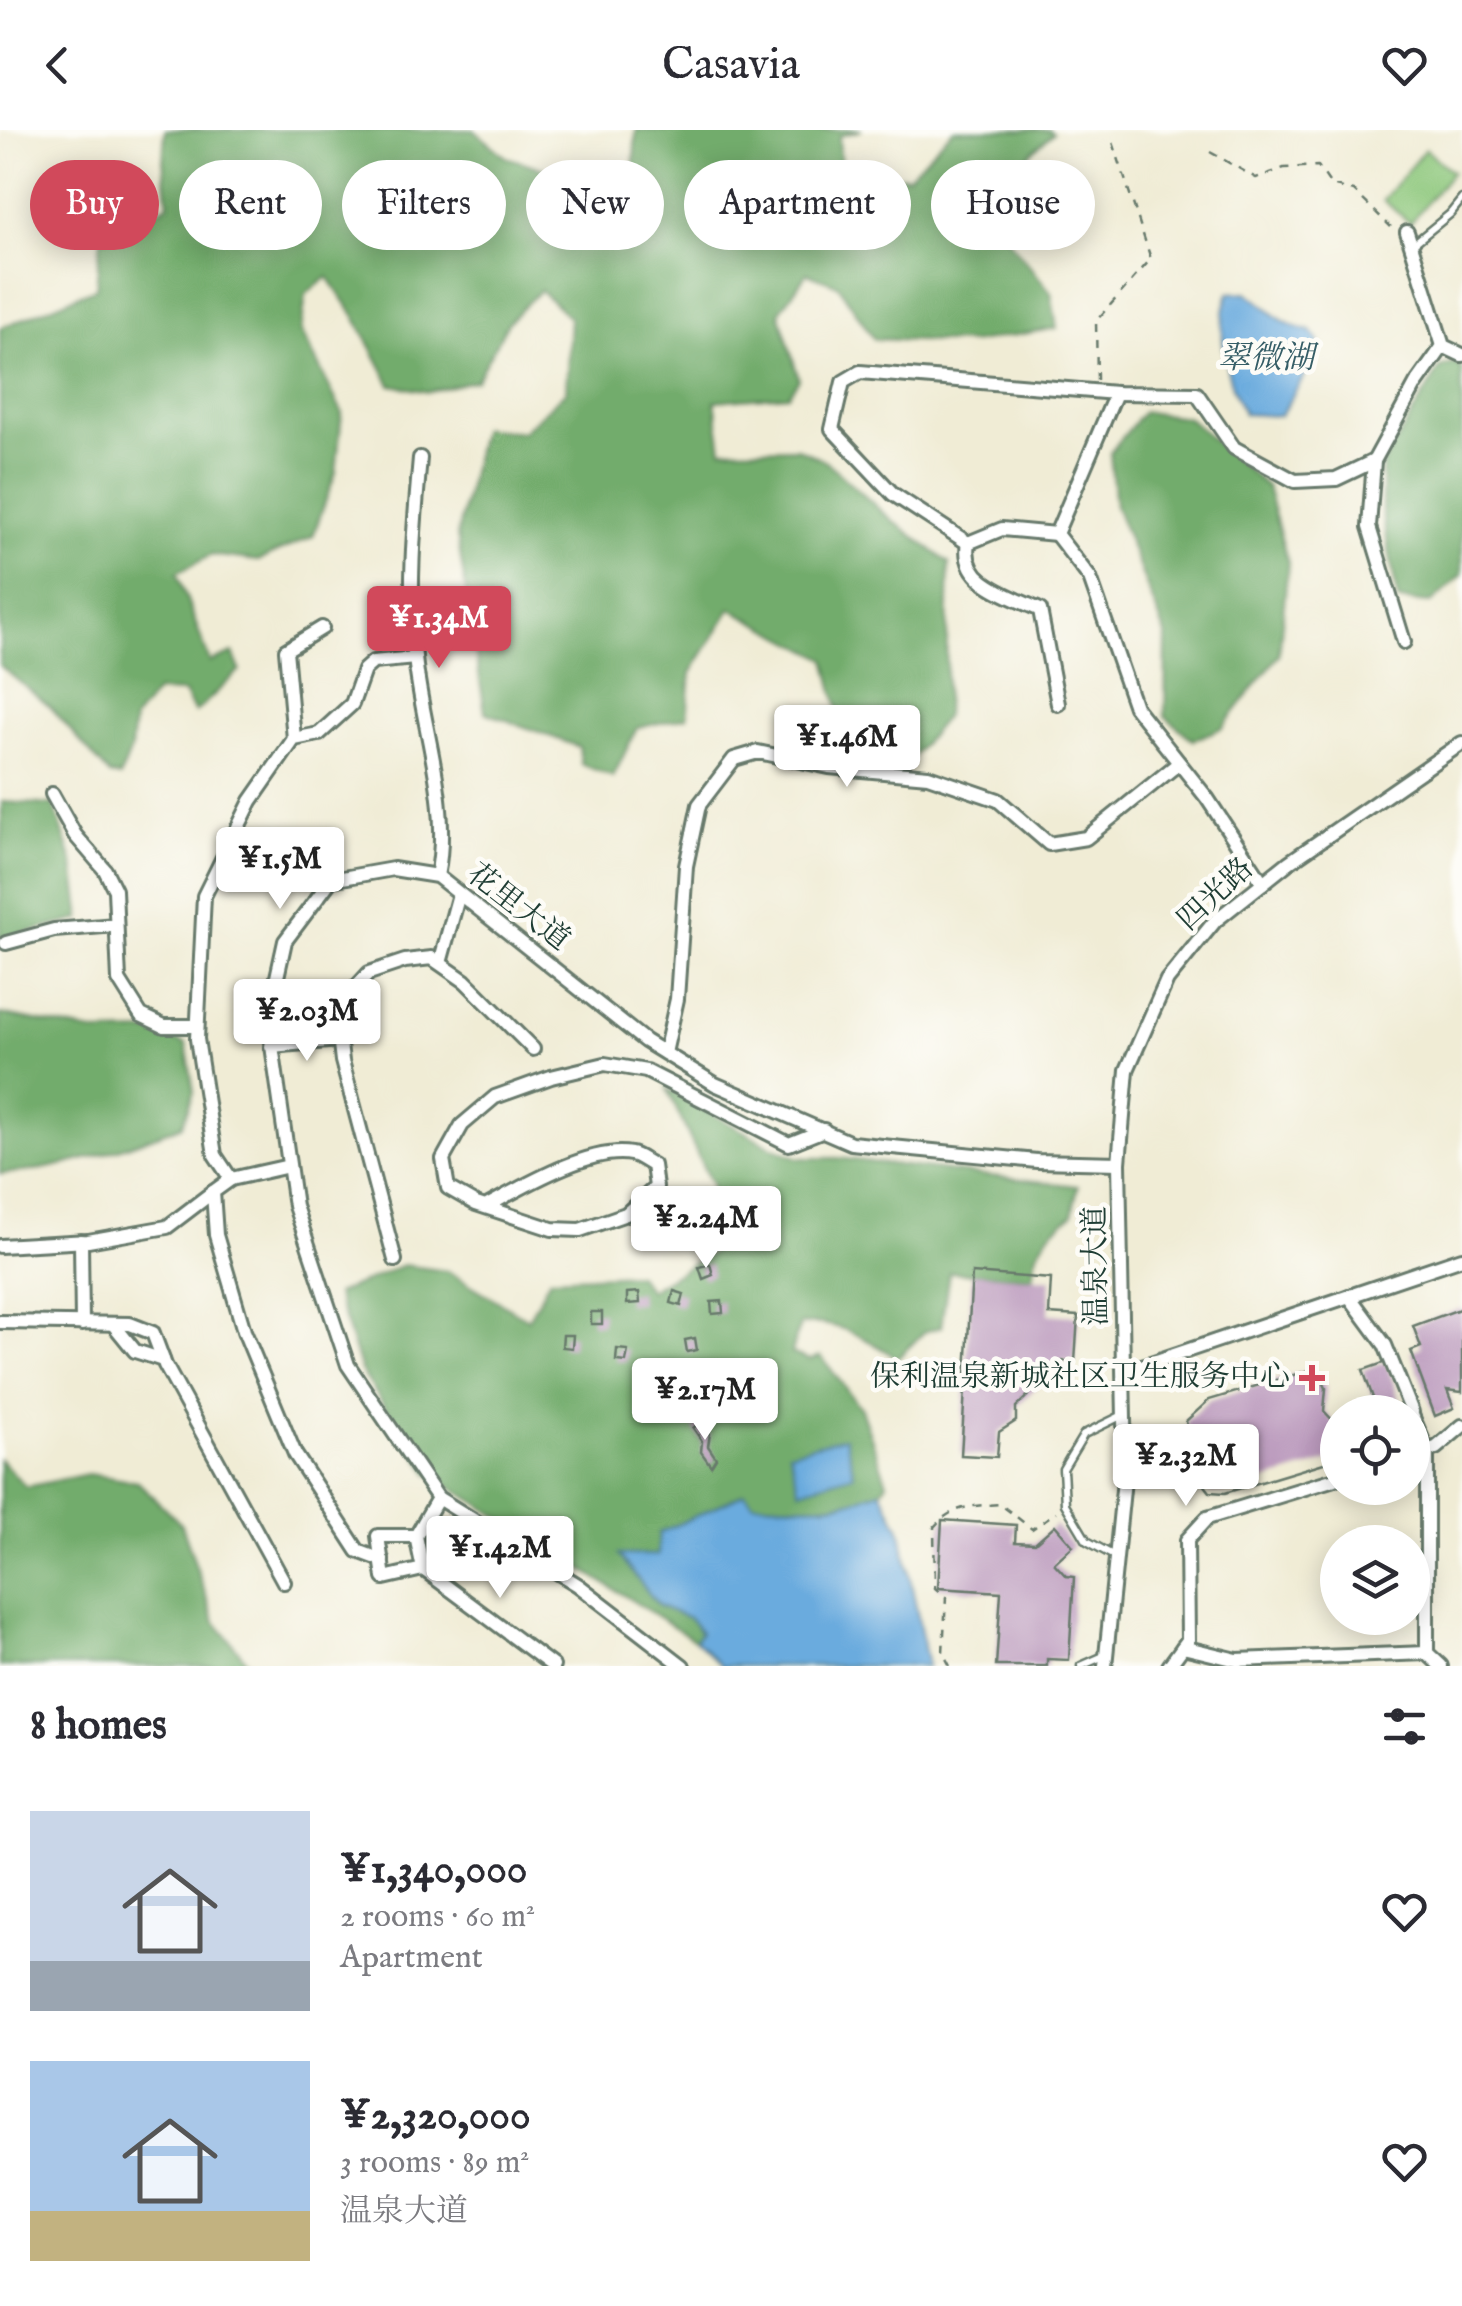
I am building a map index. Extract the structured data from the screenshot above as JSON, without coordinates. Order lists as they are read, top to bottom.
{
  "streets": {
    "street": ["四光路", "花里大道", "温泉大道"]
  },
  "crossings": [
    ["四光路", "花里大道"],
    ["四光路", "温泉大道"],
    ["花里大道", "温泉大道"]
  ],
  "water": ["翠微湖"],
  "places": {
    "health": ["保利温泉新城社区卫生服务中心"]
  },
  "page": {
    "header": "Casavia",
    "chip": [
      "Buy",
      "Rent",
      "Filters",
      "New",
      "Apartment",
      "House"
    ],
    "price": [
      "¥1.34M",
      "¥1.46M",
      "¥1.5M",
      "¥2.03M",
      "¥2.24M",
      "¥2.17M",
      "¥2.32M",
      "¥1.42M"
    ],
    "heading": "8 homes",
    "list": [
      {
        "name": "¥1,340,000",
        "note": "2 rooms · 60 m² · Apartment"
      },
      {
        "name": "¥2,320,000",
        "note": "3 rooms · 89 m² · 温泉大道"
      }
    ]
  }
}
